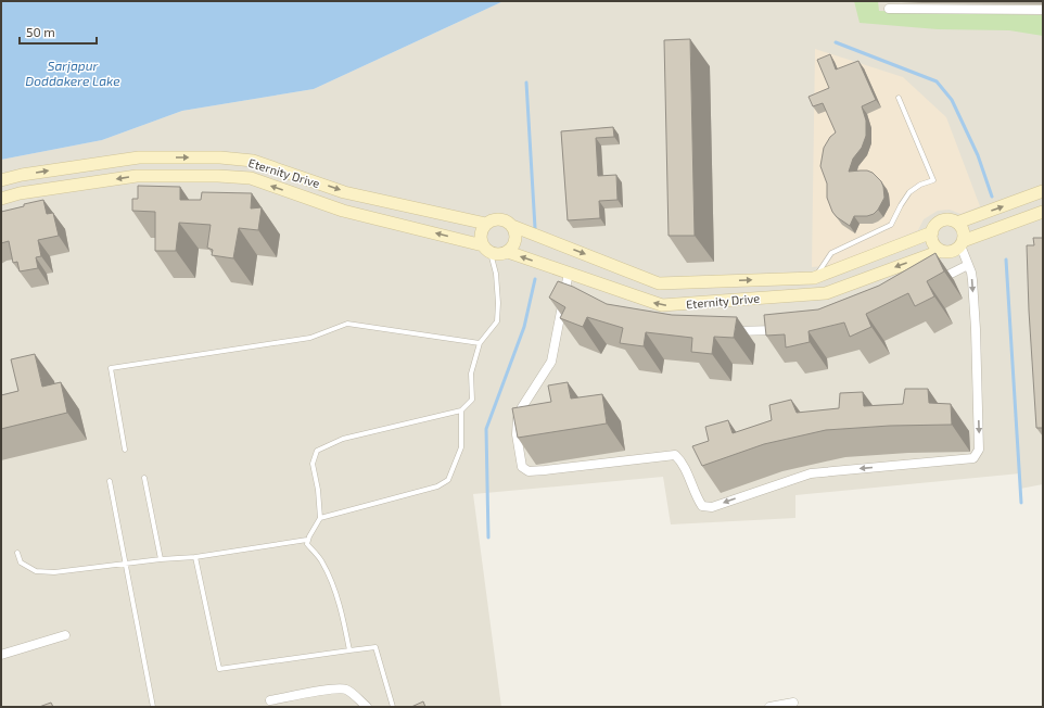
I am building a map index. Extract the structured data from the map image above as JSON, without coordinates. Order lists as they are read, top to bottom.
{
  "streets": {
    "street": ["Eternity Drive"]
  },
  "water": ["Sarjapur Doddakere Lake"],
  "scale_bar": "50 m"
}
